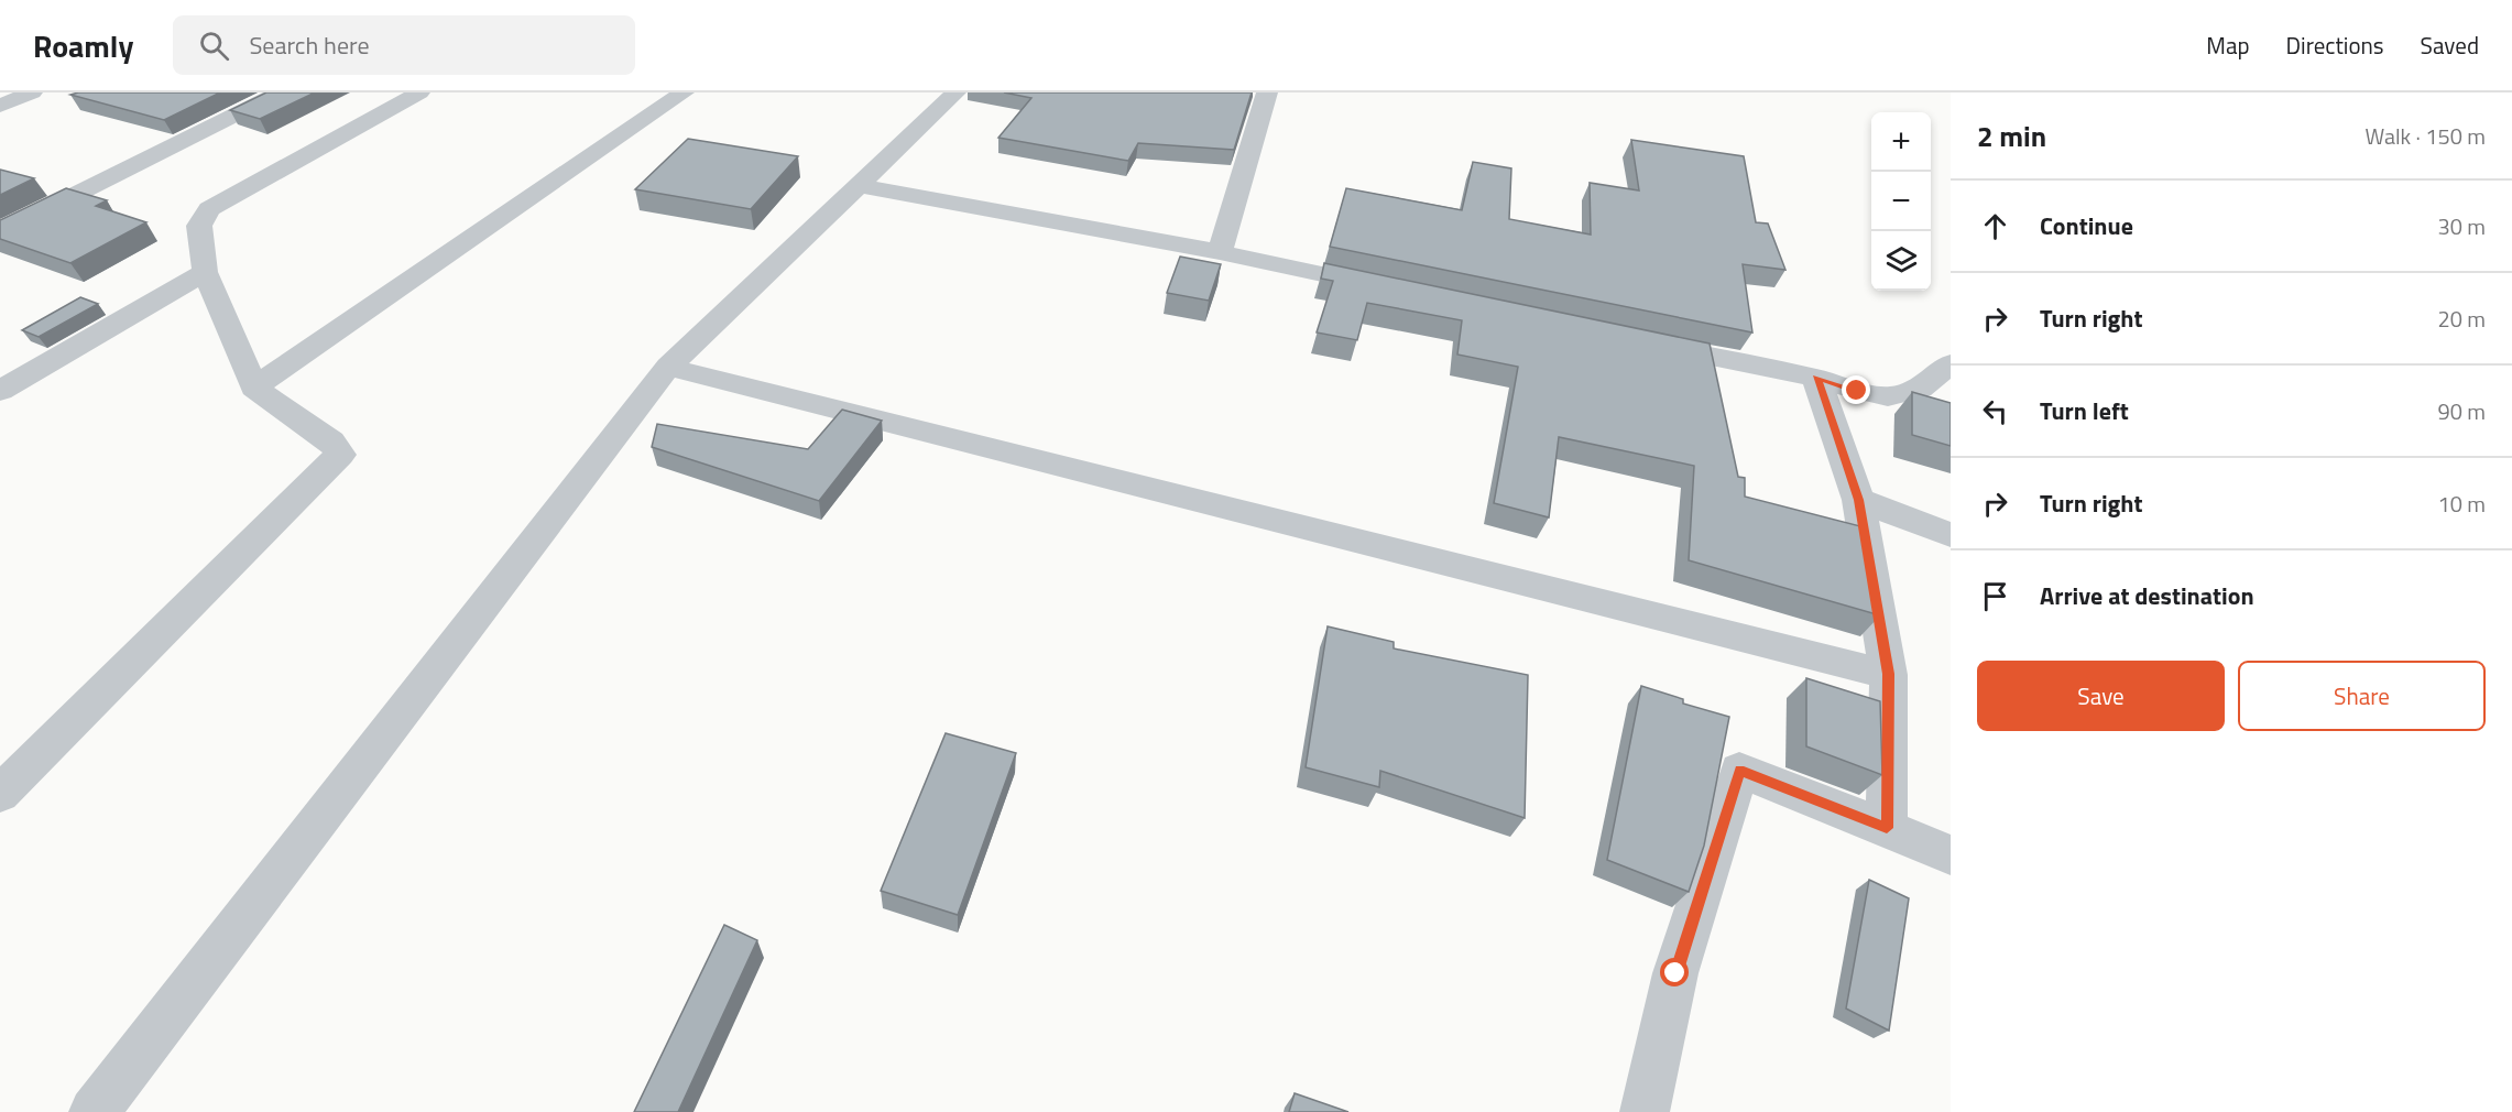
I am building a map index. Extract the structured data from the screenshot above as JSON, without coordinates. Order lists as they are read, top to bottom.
{
  "page": {
    "header": "Roamly",
    "search": "Search here",
    "nav": ["Map", "Directions", "Saved"],
    "heading": ["2 min", "Walk · 150 m"],
    "map_buttons": ["+", "−"],
    "list": [
      ["Continue", "30 m"],
      ["Turn right", "20 m"],
      ["Turn left", "90 m"],
      ["Turn right", "10 m"],
      "Arrive at destination"
    ],
    "buttons": ["Save", "Share"]
  }
}
